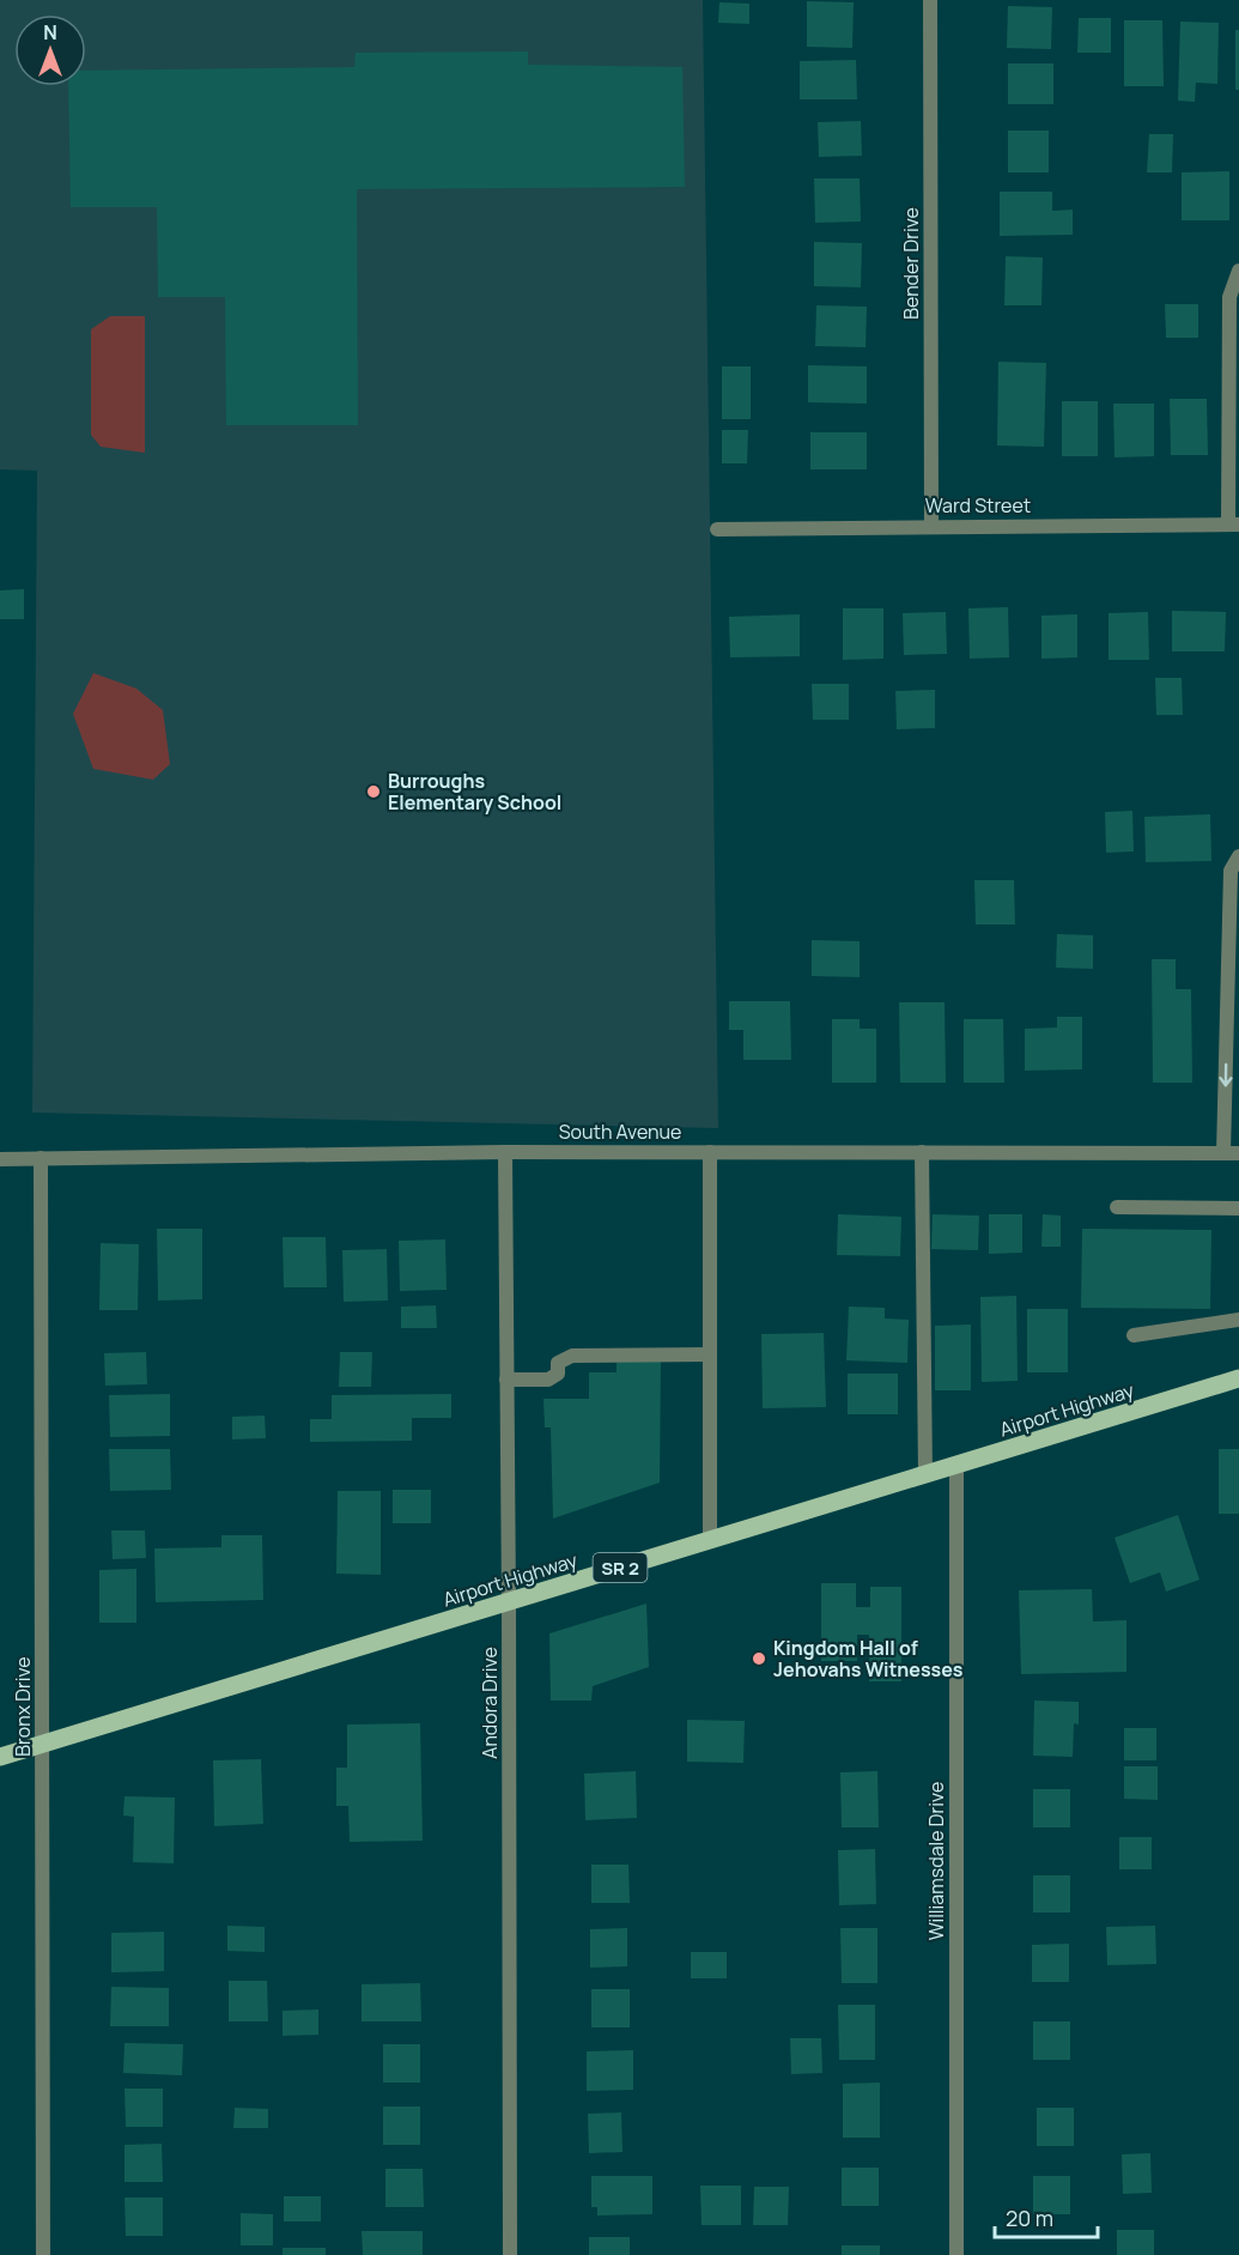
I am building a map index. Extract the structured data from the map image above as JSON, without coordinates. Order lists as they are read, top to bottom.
{
  "streets": {
    "main road": ["Airport Highway", "SR 2"],
    "street": [
      "Bender Drive",
      "Ward Street",
      "South Avenue",
      "Andora Drive",
      "Bronx Drive",
      "Williamsdale Drive"
    ]
  },
  "crossings": [
    ["Bender Drive", "Ward Street"],
    ["South Avenue", "Andora Drive"],
    ["South Avenue", "Bronx Drive"],
    ["Airport Highway", "Andora Drive"],
    ["Airport Highway", "Bronx Drive"],
    ["Airport Highway", "Williamsdale Drive"]
  ],
  "places": ["Burroughs Elementary School", "Kingdom Hall of Jehovahs Witnesses"],
  "scale_bar": "20 m",
  "north": "top"
}
